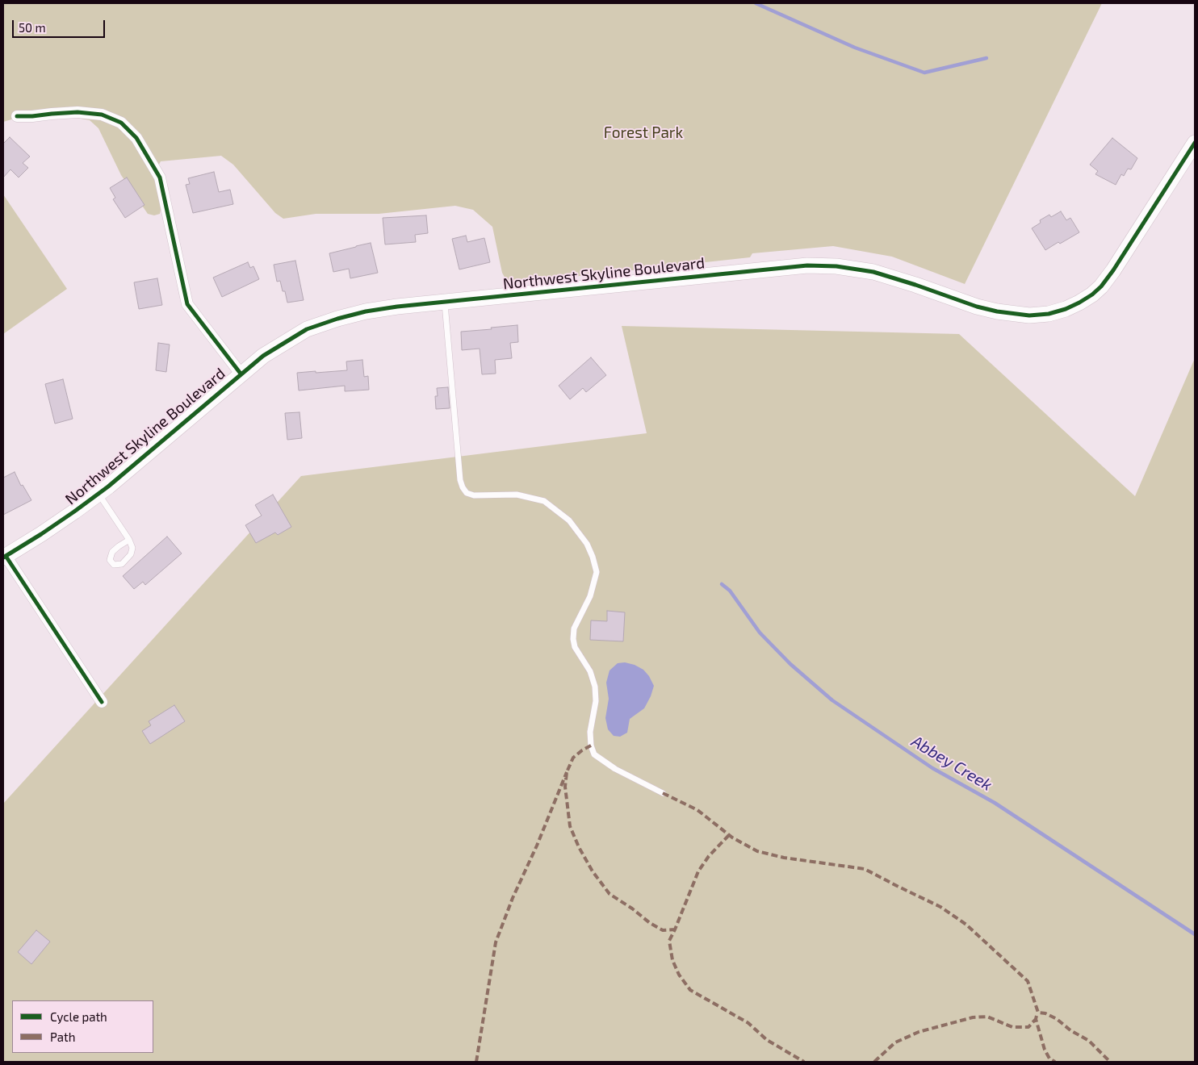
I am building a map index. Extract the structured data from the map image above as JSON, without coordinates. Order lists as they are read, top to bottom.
{
  "streets": {
    "main road": ["Northwest Skyline Boulevard"]
  },
  "water": ["Abbey Creek"],
  "parks": ["Forest Park"],
  "legend": ["Cycle path", "Path"],
  "scale_bar": "50 m"
}
